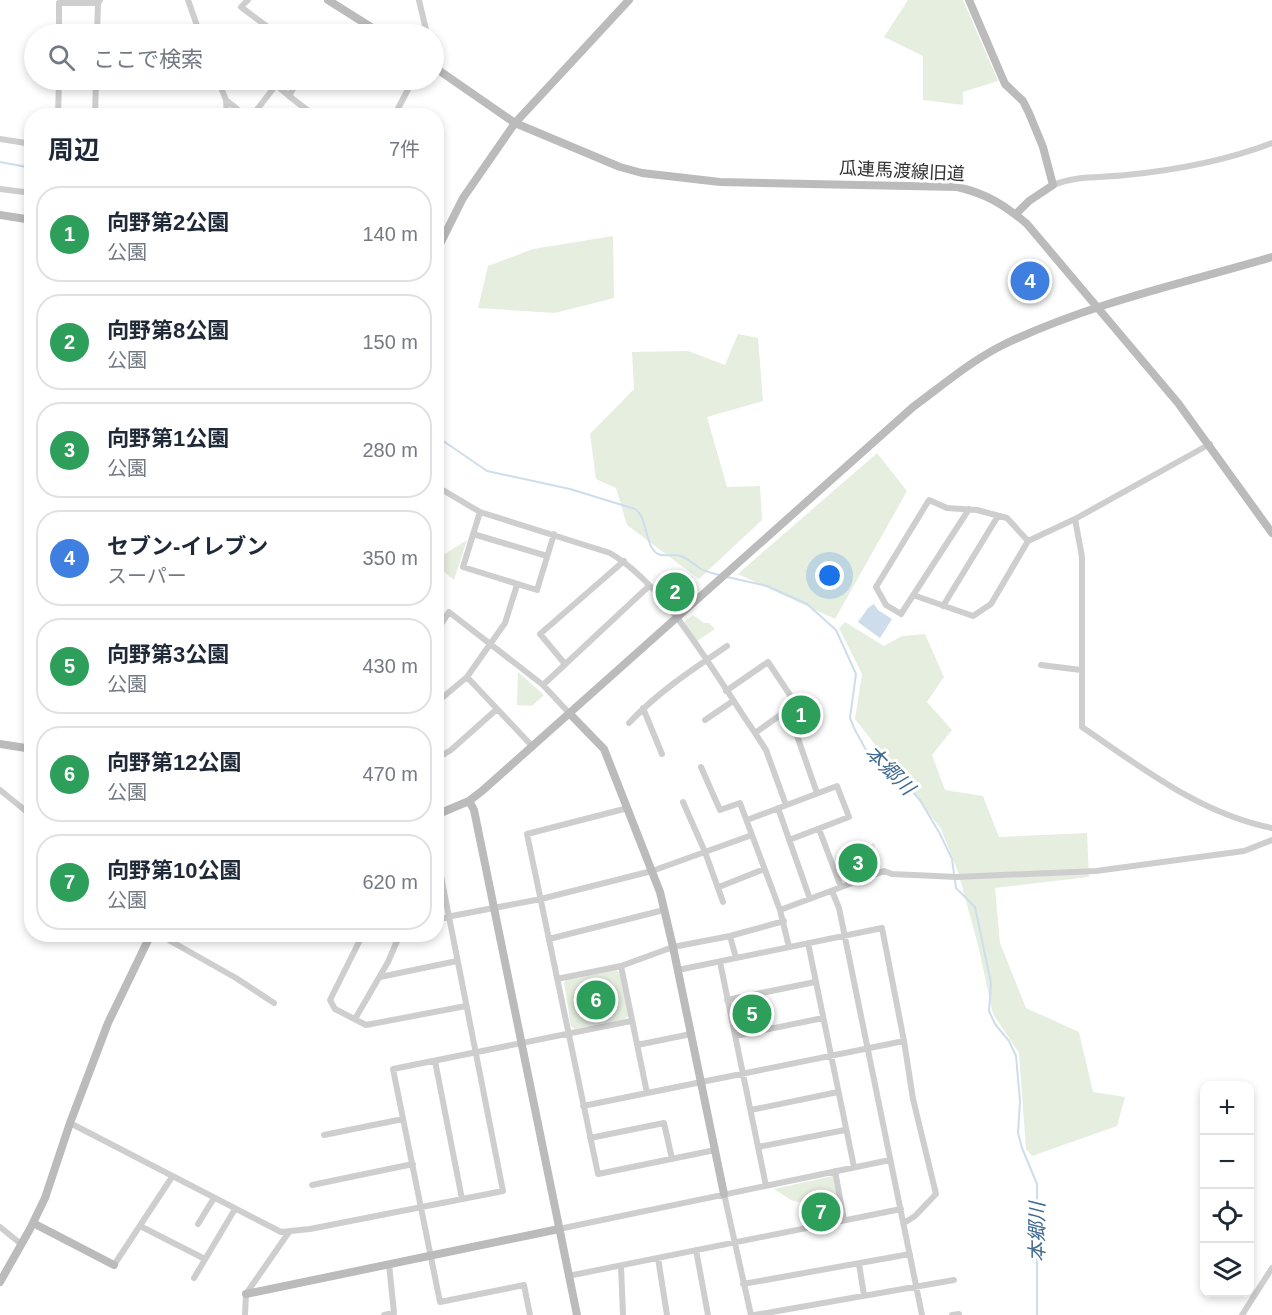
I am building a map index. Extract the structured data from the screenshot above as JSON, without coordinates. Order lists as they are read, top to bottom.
{
  "streets": {
    "street": ["瓜連馬渡線旧道"]
  },
  "water": ["本郷川"],
  "page": {
    "search": "ここで検索",
    "heading": ["周辺", "7件"],
    "list": [
      {
        "mark": "1",
        "name": "向野第2公園",
        "note": "公園",
        "value": "140 m"
      },
      {
        "mark": "2",
        "name": "向野第8公園",
        "note": "公園",
        "value": "150 m"
      },
      {
        "mark": "3",
        "name": "向野第1公園",
        "note": "公園",
        "value": "280 m"
      },
      {
        "mark": "4",
        "name": "セブン-イレブン",
        "note": "スーパー",
        "value": "350 m"
      },
      {
        "mark": "5",
        "name": "向野第3公園",
        "note": "公園",
        "value": "430 m"
      },
      {
        "mark": "6",
        "name": "向野第12公園",
        "note": "公園",
        "value": "470 m"
      },
      {
        "mark": "7",
        "name": "向野第10公園",
        "note": "公園",
        "value": "620 m"
      }
    ],
    "pins": [
      "4",
      "2",
      "1",
      "3",
      "6",
      "5",
      "7"
    ],
    "map_buttons": ["+", "−"]
  }
}
